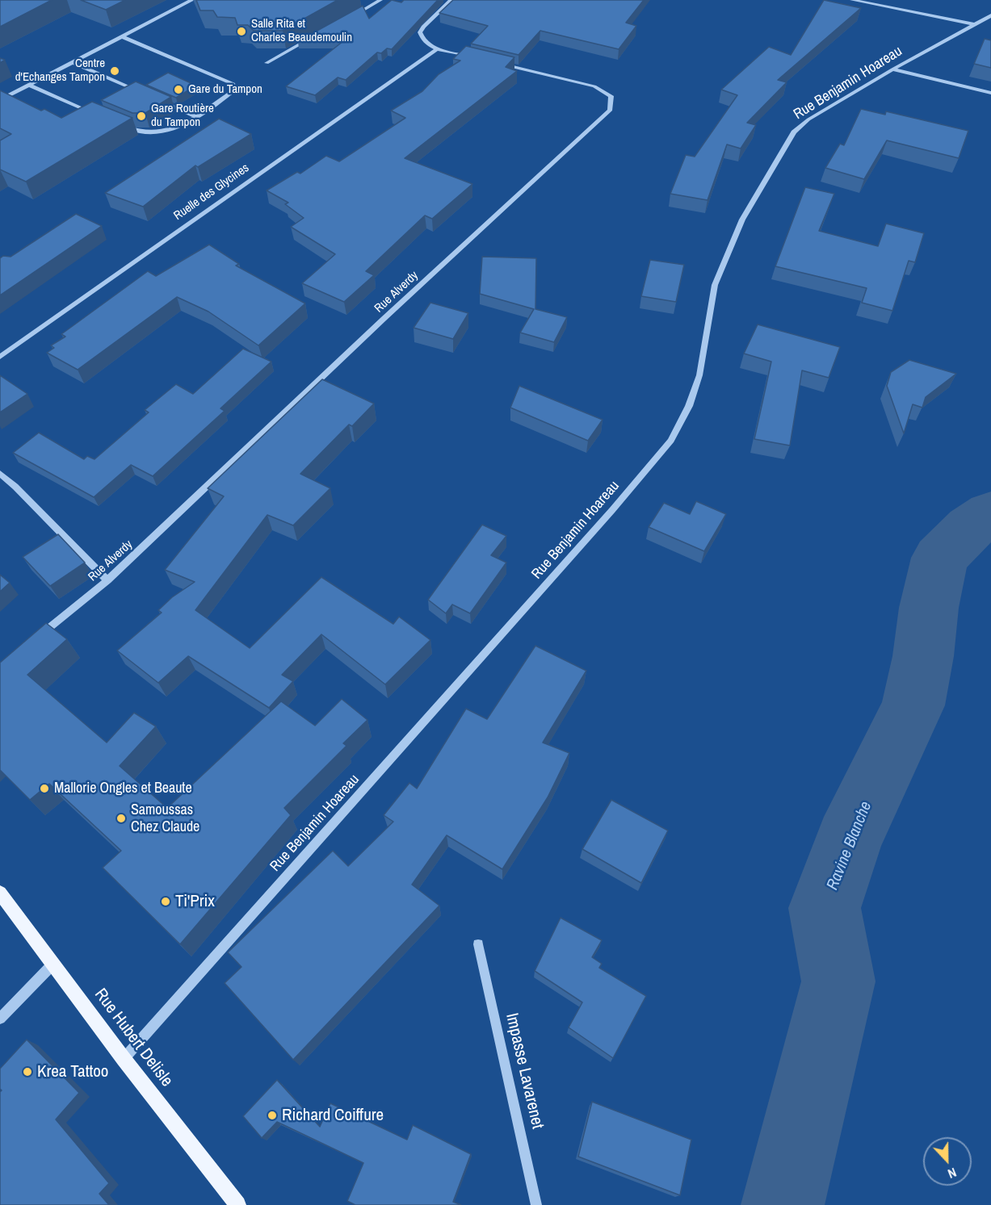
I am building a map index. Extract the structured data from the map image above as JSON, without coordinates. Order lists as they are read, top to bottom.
{
  "streets": {
    "main road": ["Rue Hubert Delisle"],
    "street": [
      "Rue Benjamin Hoareau",
      "Ruelle des Glycines",
      "Rue Alverdy",
      "Impasse Lavarenet"
    ]
  },
  "crossings": [
    ["Rue Benjamin Hoareau", "Rue Hubert Delisle"]
  ],
  "water": ["Ravine Blanche"],
  "places": [
    "Salle Rita et Charles Beaudemoulin",
    "Centre d'Echanges Tampon",
    "Gare du Tampon",
    "Gare Routière du Tampon",
    "Mallorie Ongles et Beaute",
    "Samoussas Chez Claude",
    "Ti'Prix",
    "Krea Tattoo",
    "Richard Coiffure"
  ],
  "north": "bottom"
}
